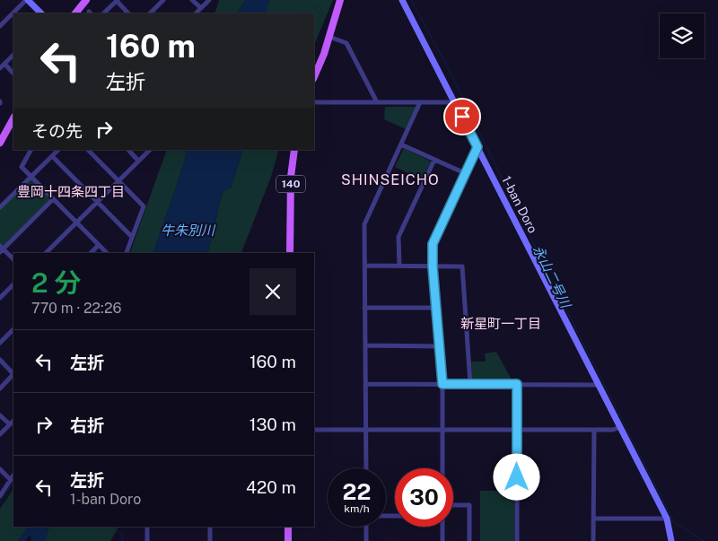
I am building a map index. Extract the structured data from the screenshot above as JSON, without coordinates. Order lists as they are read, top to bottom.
{
  "streets": {
    "main road": ["140"],
    "street": ["1-ban Doro"]
  },
  "districts": ["SHINSEICHO", "豊岡十四条四丁目", "新星町一丁目"],
  "water": ["牛朱別川", "永山二号川"],
  "page": {
    "turn": ["160 m", "左折"],
    "then": "その先",
    "heading": ["2 分", "770 m · 22:26"],
    "list": [
      {
        "name": "左折",
        "value": "160 m"
      },
      {
        "name": "右折",
        "value": "130 m"
      },
      {
        "name": "左折",
        "note": "1-ban Doro",
        "value": "420 m"
      }
    ],
    "speed": "22 km/h",
    "limit": "30"
  }
}
